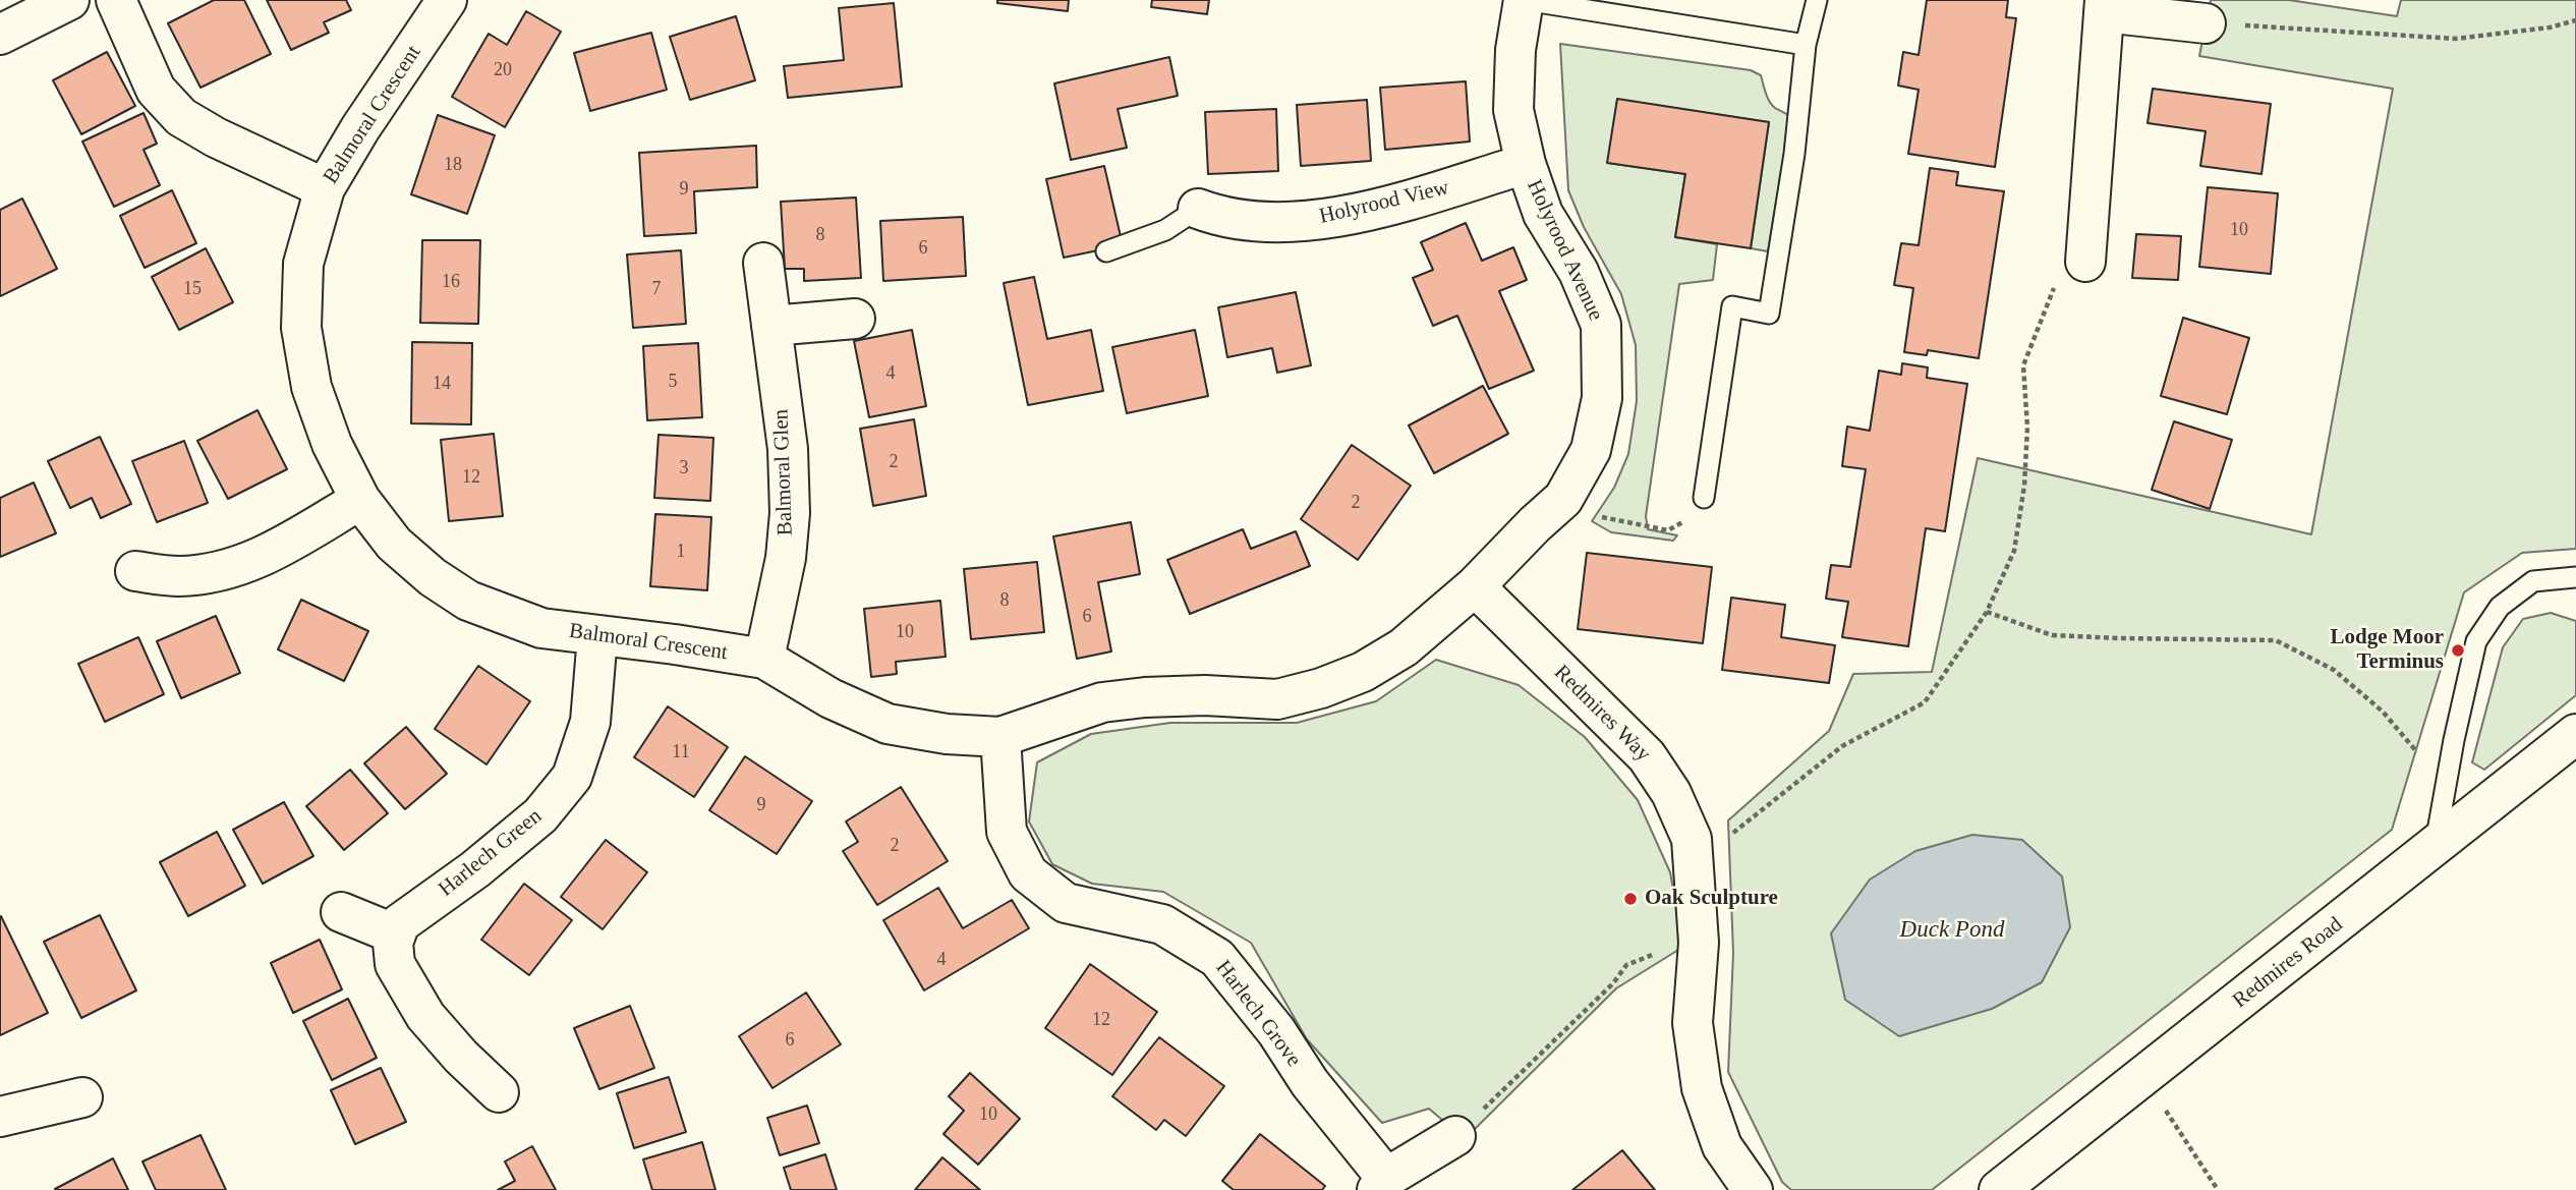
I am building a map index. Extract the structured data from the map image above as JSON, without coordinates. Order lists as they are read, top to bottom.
{
  "streets": {
    "street": [
      "Balmoral Crescent",
      "Holyrood View",
      "Holyrood Avenue",
      "Balmoral Glen",
      "Redmires Way",
      "Harlech Green",
      "Redmires Road",
      "Harlech Grove"
    ]
  },
  "crossings": [
    ["Balmoral Crescent", "Holyrood Avenue"],
    ["Balmoral Crescent", "Balmoral Glen"],
    ["Balmoral Crescent", "Redmires Way"],
    ["Balmoral Crescent", "Harlech Green"],
    ["Balmoral Crescent", "Harlech Grove"],
    ["Holyrood View", "Holyrood Avenue"],
    ["Holyrood Avenue", "Redmires Way"]
  ],
  "water": ["Duck Pond"],
  "places": ["Lodge Moor Terminus", "Oak Sculpture"],
  "house_numbers": [
    "20",
    "18",
    "9",
    "10",
    "8",
    "6",
    "16",
    "15",
    "7",
    "4",
    "5",
    "14",
    "2",
    "3",
    "12",
    "2",
    "1",
    "8",
    "6",
    "10",
    "11",
    "9",
    "2",
    "4",
    "12",
    "6",
    "10"
  ]
}
